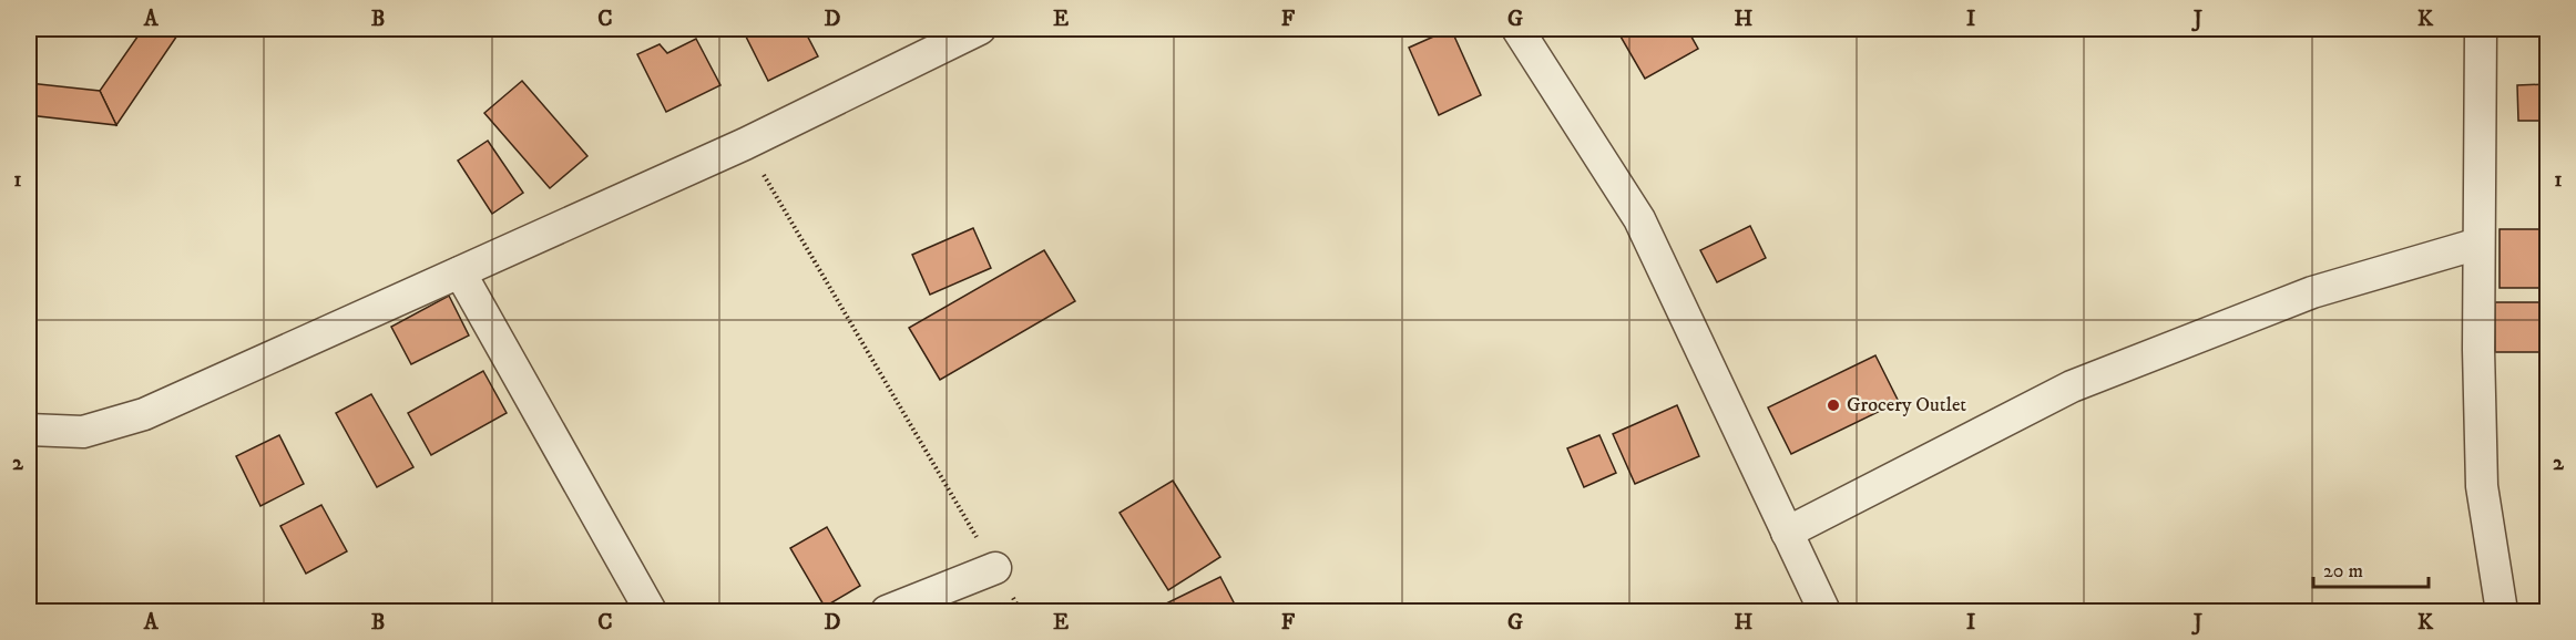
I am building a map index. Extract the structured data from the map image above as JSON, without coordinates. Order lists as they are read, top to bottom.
{
  "places": ["Grocery Outlet"],
  "scale_bar": "20 m",
  "grid": {
    "columns": [
      "A",
      "B",
      "C",
      "D",
      "E",
      "F",
      "G",
      "H",
      "I",
      "J",
      "K"
    ],
    "rows": ["1", "2"]
  }
}
